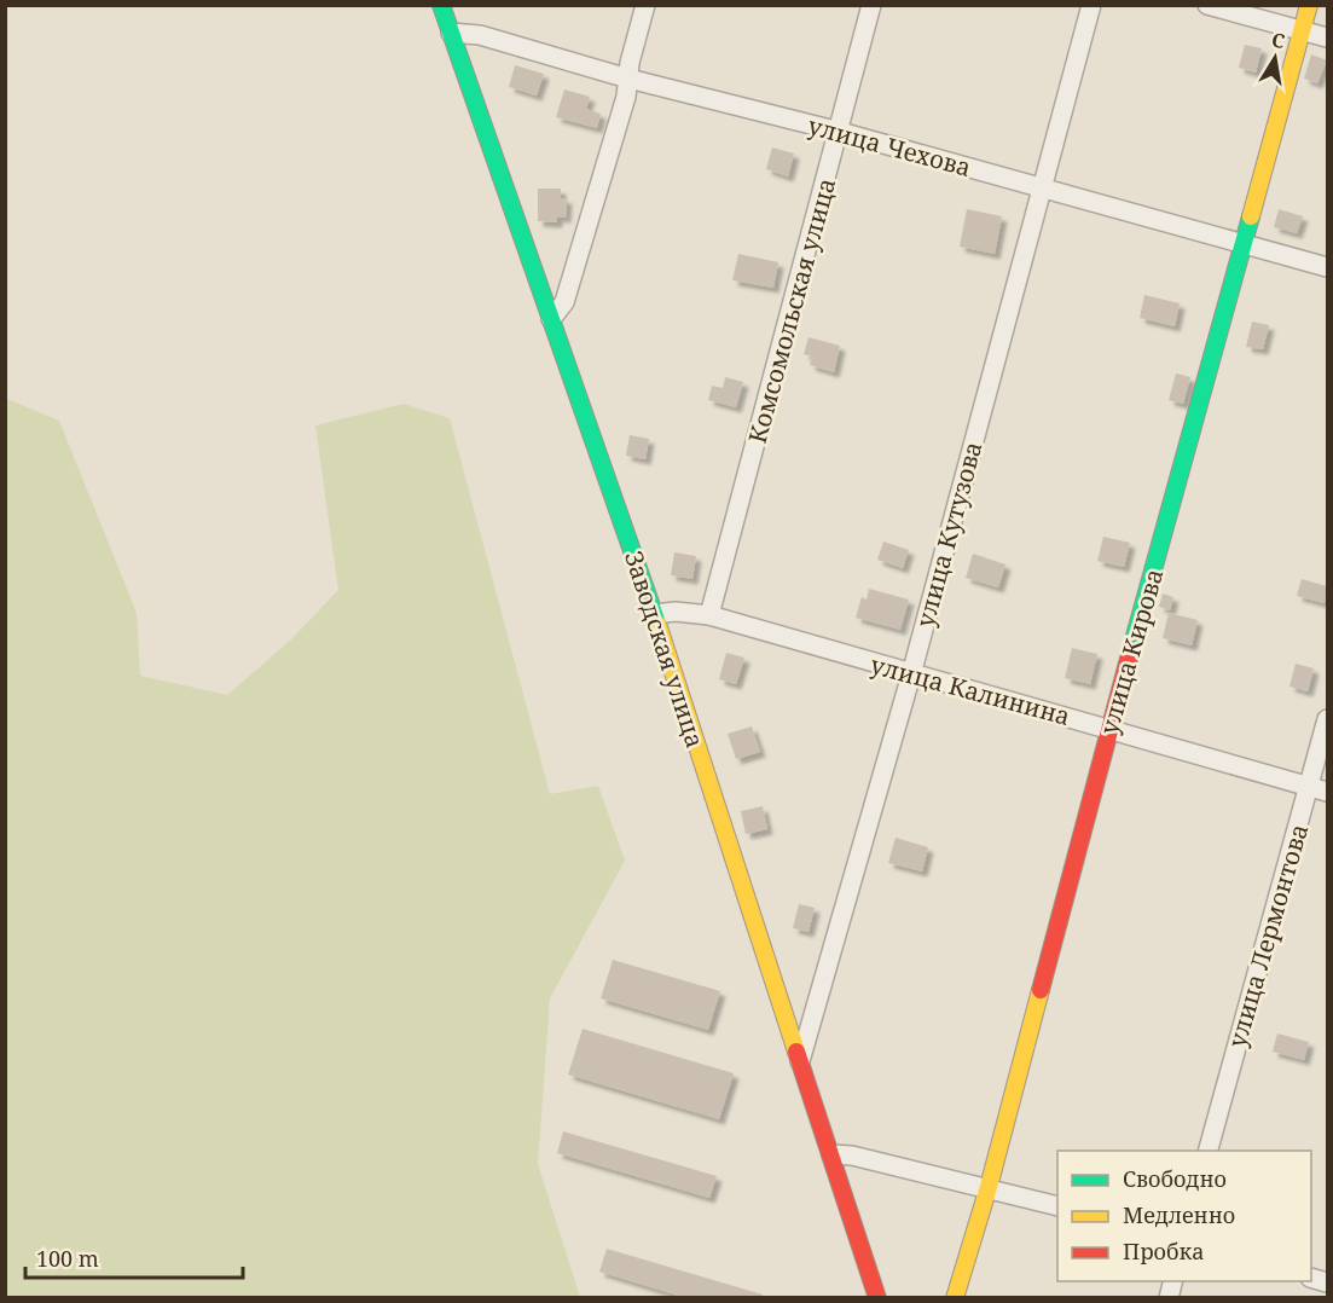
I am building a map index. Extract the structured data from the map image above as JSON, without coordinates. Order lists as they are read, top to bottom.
{
  "streets": {
    "street": [
      "улица Чехова",
      "Комсомольская улица",
      "улица Кутузова",
      "Заводская улица",
      "улица Кирова",
      "улица Калинина",
      "улица Лермонтова"
    ]
  },
  "crossings": [
    ["улица Чехова", "Комсомольская улица"],
    ["улица Чехова", "улица Кутузова"],
    ["улица Чехова", "Заводская улица"],
    ["улица Чехова", "улица Кирова"],
    ["Комсомольская улица", "улица Калинина"],
    ["улица Кутузова", "Заводская улица"],
    ["улица Кутузова", "улица Калинина"],
    ["Заводская улица", "улица Калинина"],
    ["улица Кирова", "улица Калинина"],
    ["улица Калинина", "улица Лермонтова"]
  ],
  "legend": ["Свободно", "Медленно", "Пробка"],
  "scale_bar": "100 m",
  "north": "top"
}
